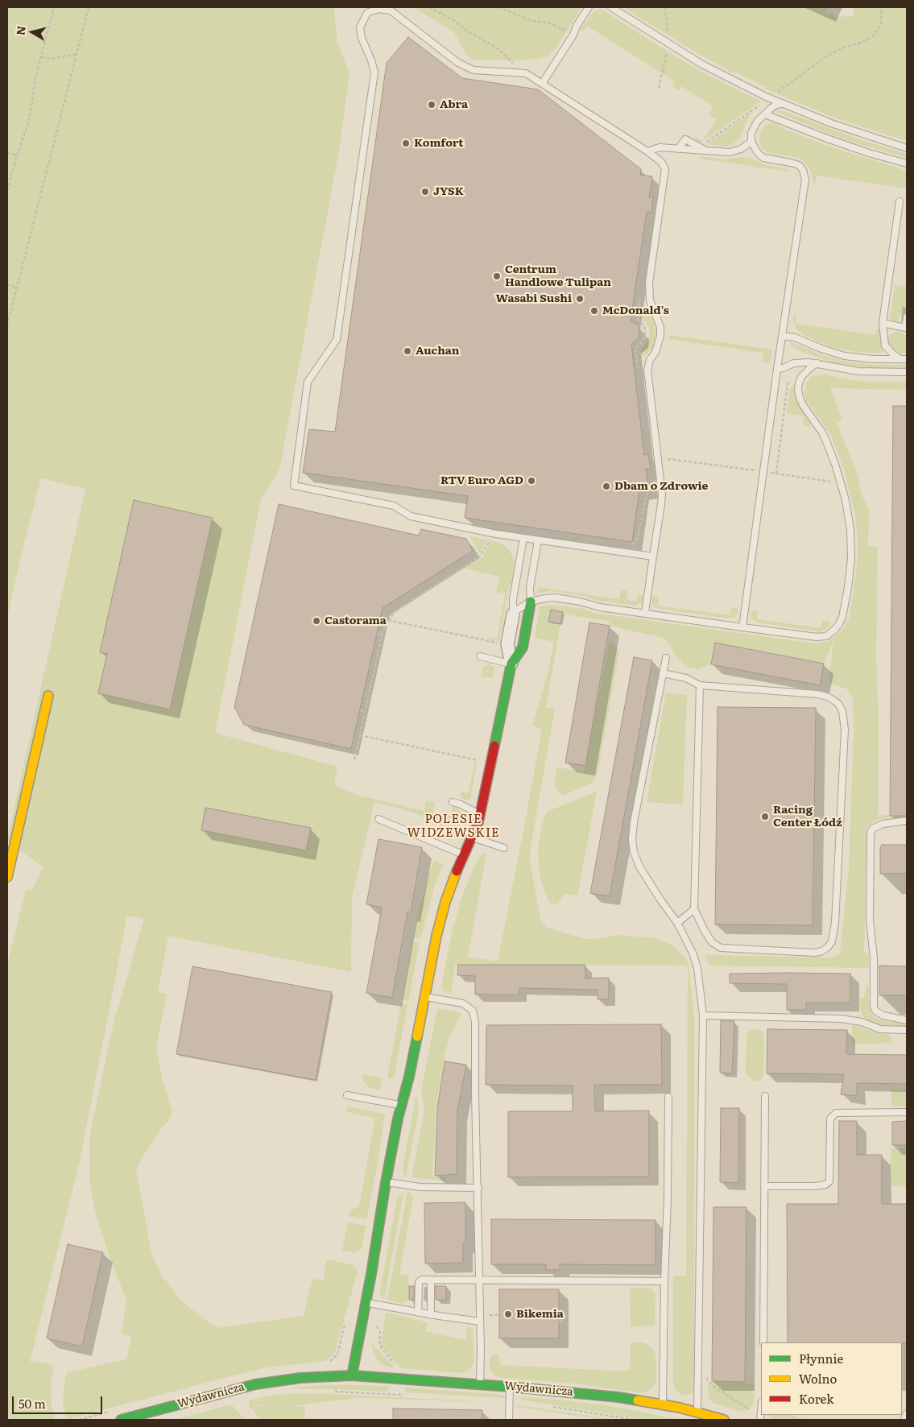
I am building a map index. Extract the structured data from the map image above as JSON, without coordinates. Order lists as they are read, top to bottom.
{
  "streets": {
    "street": ["Wydawnicza"]
  },
  "districts": ["POLESIE WIDZEWSKIE"],
  "places": [
    "Abra",
    "Komfort",
    "JYSK",
    "Centrum Handlowe Tulipan",
    "Wasabi Sushi",
    "McDonald's",
    "Auchan",
    "RTV Euro AGD",
    "Dbam o Zdrowie",
    "Castorama",
    "Racing Center Łódź",
    "Bikemia"
  ],
  "legend": ["Płynnie", "Wolno", "Korek"],
  "scale_bar": "50 m",
  "north": "left"
}
